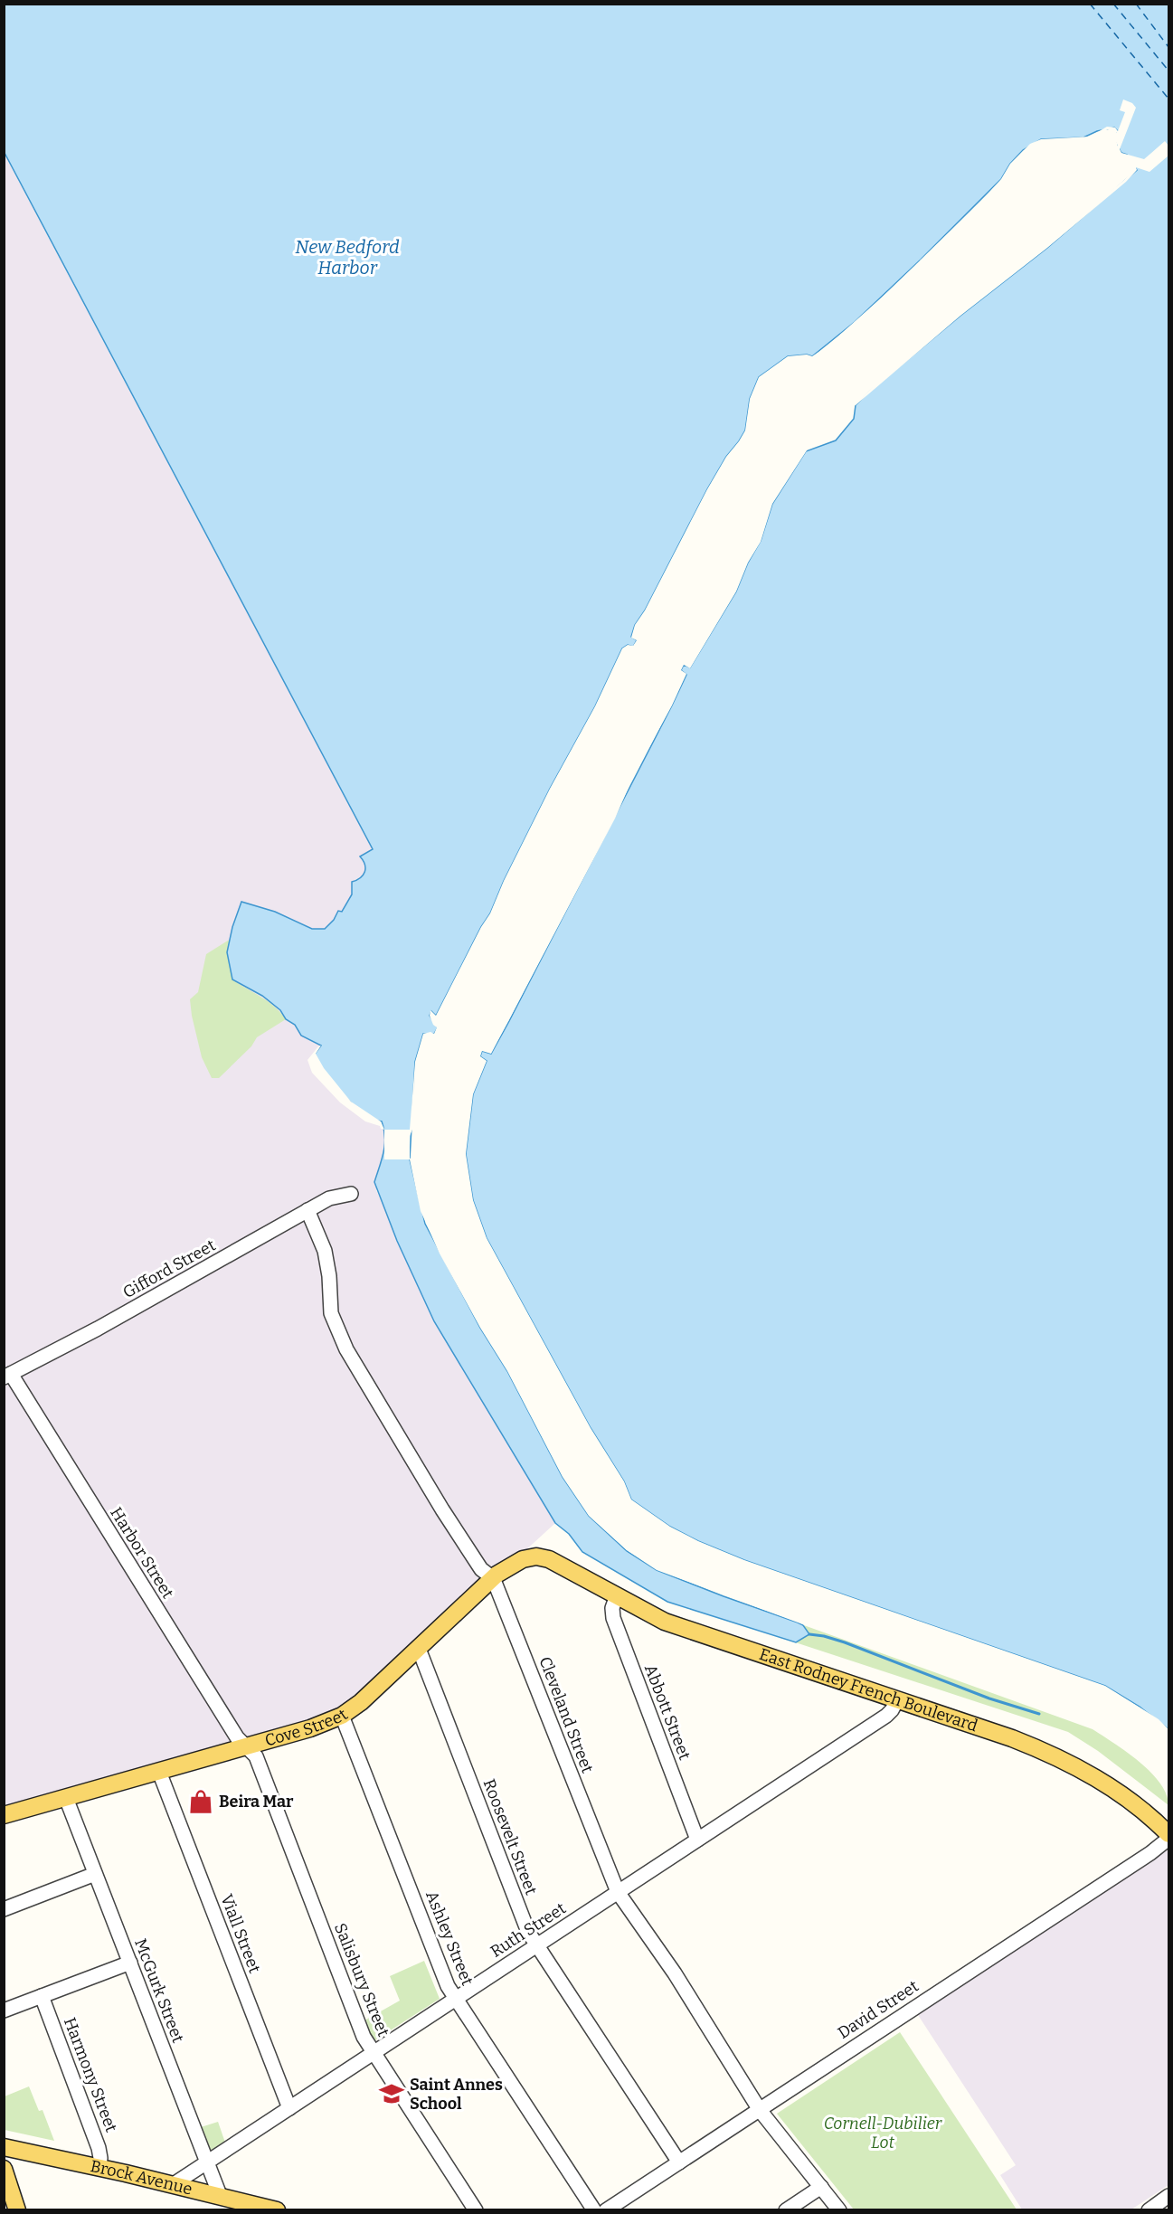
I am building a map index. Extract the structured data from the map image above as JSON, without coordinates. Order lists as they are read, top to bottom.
{
  "streets": {
    "main road": ["East Rodney French Boulevard", "Cove Street", "Brock Avenue"],
    "street": [
      "Gifford Street",
      "Harbor Street",
      "Abbott Street",
      "Cleveland Street",
      "Roosevelt Street",
      "Ruth Street",
      "Viall Street",
      "Ashley Street",
      "Salisbury Street",
      "McGurk Street",
      "David Street",
      "Harmony Street"
    ]
  },
  "crossings": [
    ["Gifford Street", "Harbor Street"],
    ["Gifford Street", "Cleveland Street"],
    ["Harbor Street", "Cove Street"],
    ["Harbor Street", "Salisbury Street"],
    ["East Rodney French Boulevard", "Abbott Street"],
    ["East Rodney French Boulevard", "Cove Street"],
    ["East Rodney French Boulevard", "Ruth Street"],
    ["East Rodney French Boulevard", "David Street"],
    ["Abbott Street", "Ruth Street"],
    ["Cleveland Street", "Cove Street"],
    ["Cleveland Street", "Ruth Street"],
    ["Cleveland Street", "David Street"],
    ["Cove Street", "Roosevelt Street"],
    ["Cove Street", "Viall Street"],
    ["Cove Street", "Ashley Street"],
    ["Cove Street", "Salisbury Street"],
    ["Cove Street", "McGurk Street"],
    ["Roosevelt Street", "Ruth Street"],
    ["Roosevelt Street", "David Street"],
    ["Ruth Street", "Viall Street"],
    ["Ruth Street", "Ashley Street"],
    ["Ruth Street", "Salisbury Street"],
    ["Ruth Street", "McGurk Street"],
    ["Ruth Street", "Brock Avenue"],
    ["McGurk Street", "Brock Avenue"],
    ["Harmony Street", "Brock Avenue"]
  ],
  "water": ["New Bedford Harbor"],
  "parks": ["Cornell-Dubilier Lot"],
  "places": {
    "shop": ["Beira Mar"],
    "school or university": ["Saint Annes School"]
  }
}
